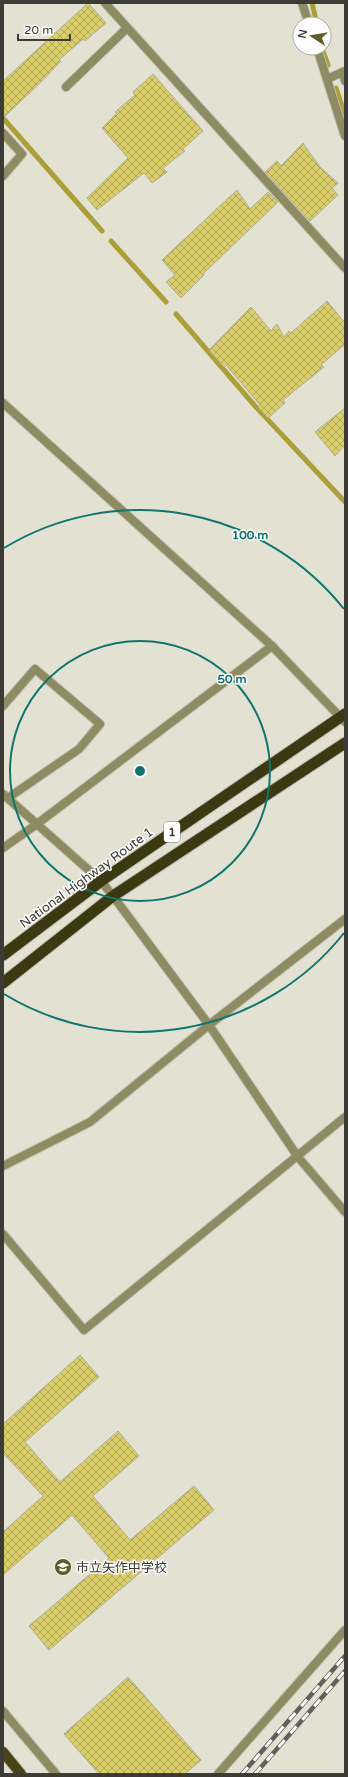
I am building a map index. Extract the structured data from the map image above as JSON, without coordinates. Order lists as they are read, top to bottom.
{
  "streets": {
    "highway": ["1", "National Highway Route 1"]
  },
  "places": {
    "school or university": ["市立矢作中学校"]
  },
  "scale_bar": "20 m",
  "north": "left",
  "rings": ["100 m", "50 m"]
}
